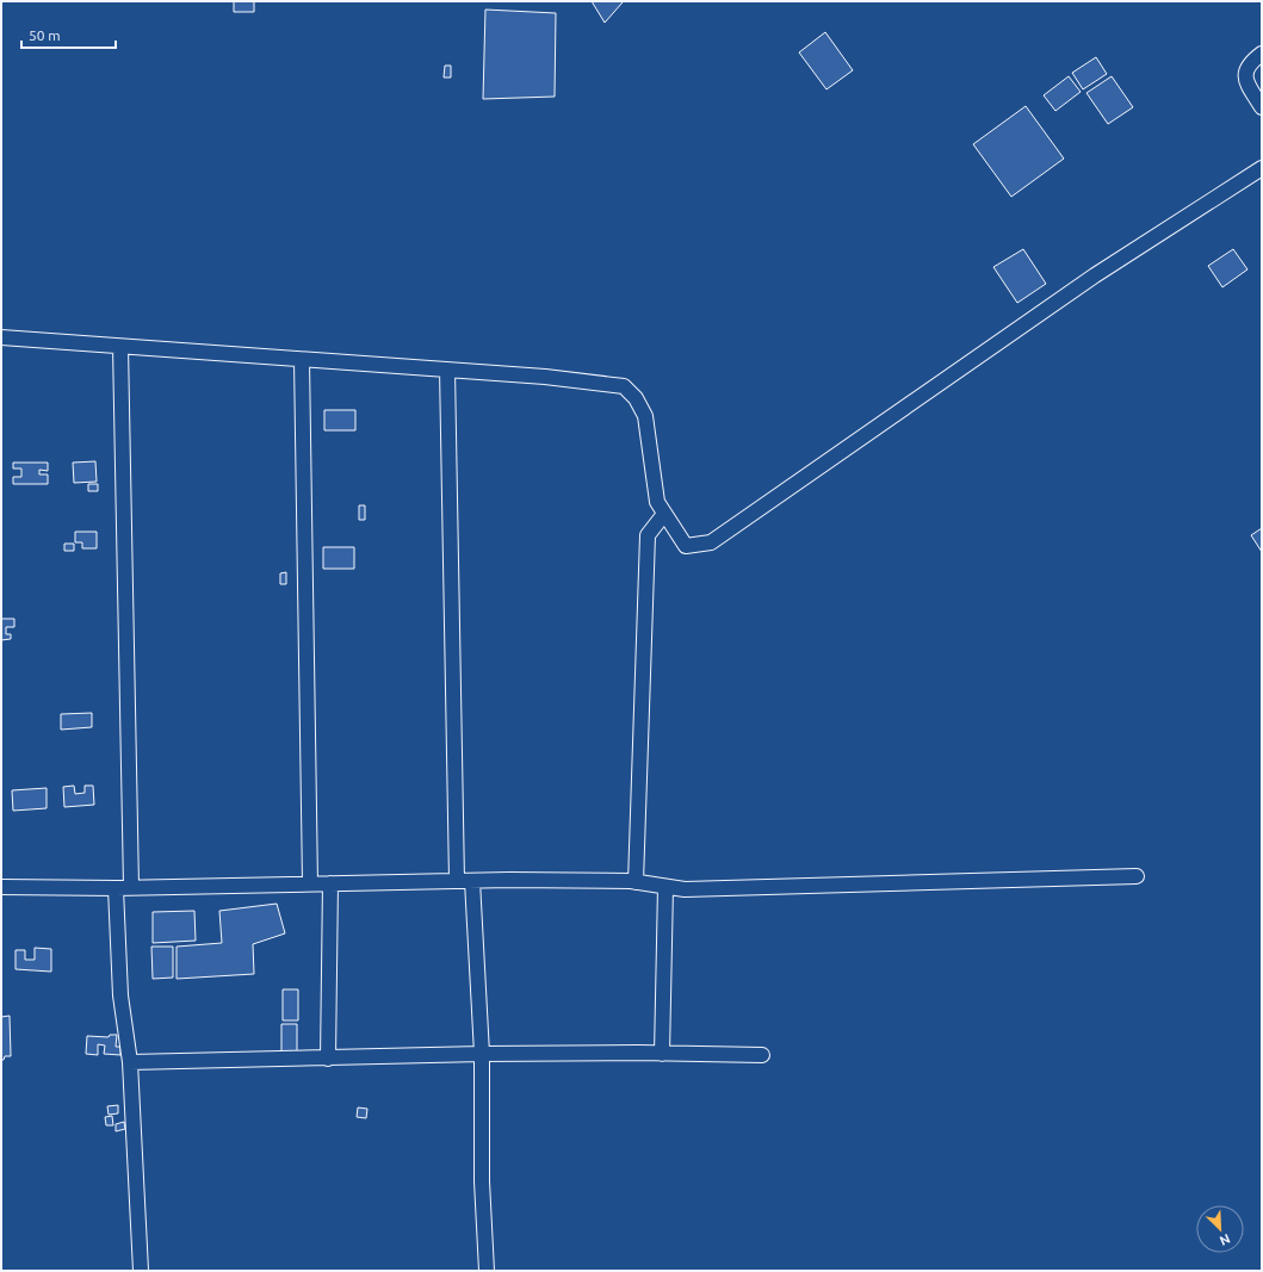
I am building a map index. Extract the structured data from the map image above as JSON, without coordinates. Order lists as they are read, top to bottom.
{
  "scale_bar": "50 m",
  "north": "bottom right"
}
